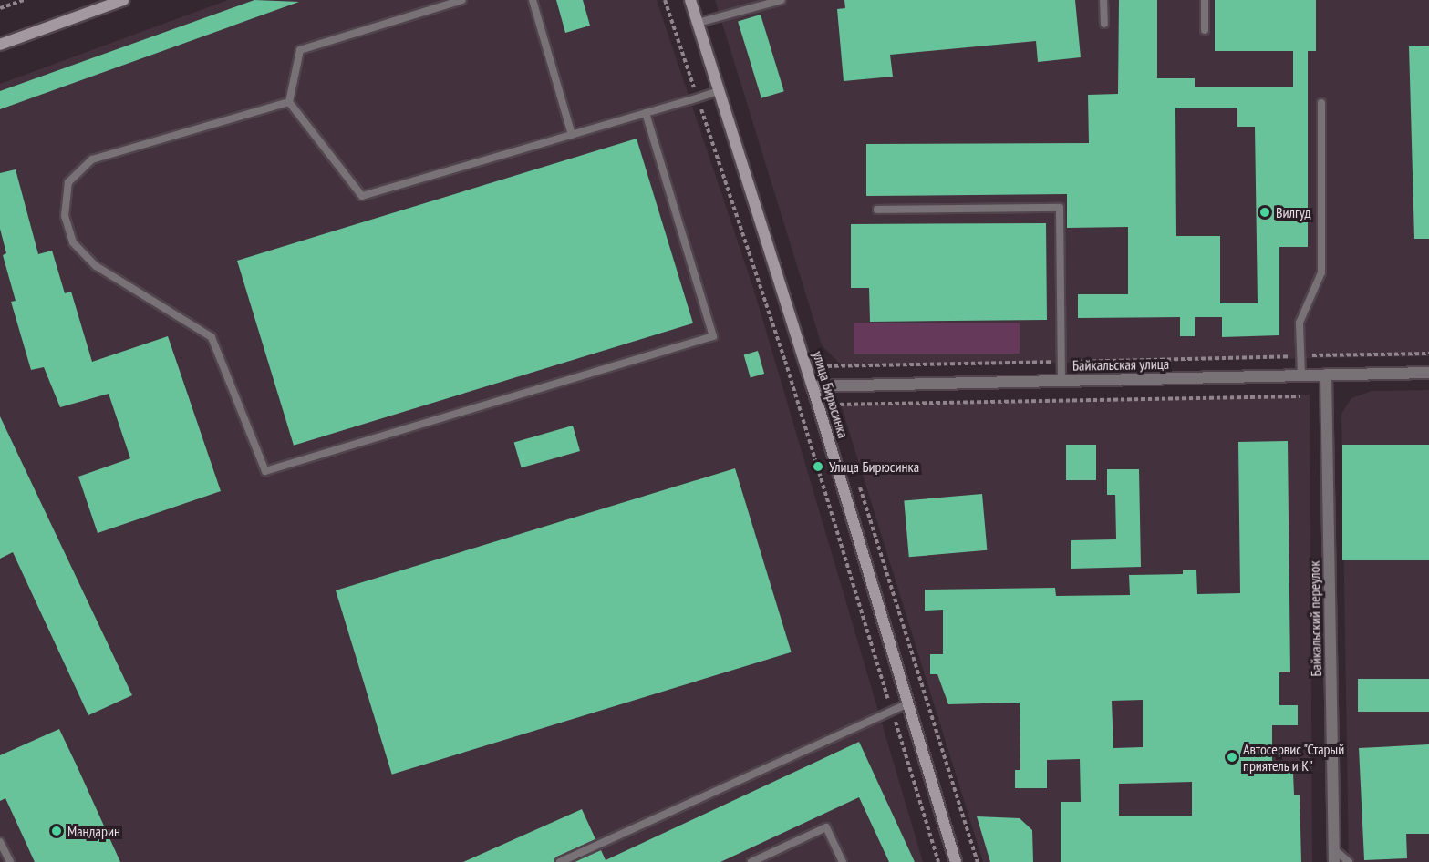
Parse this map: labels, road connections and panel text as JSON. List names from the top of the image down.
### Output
{
  "streets": {
    "main road": ["улица Бирюсинка"],
    "street": ["Байкальская улица", "Байкальский переулок"]
  },
  "crossings": [
    ["Байкальская улица", "улица Бирюсинка"],
    ["Байкальская улица", "Байкальский переулок"]
  ],
  "places": [
    "Вилгуд",
    "Улица Бирюсинка",
    "Автосервис \"Старый приятель и К\"",
    "Мандарин"
  ]
}
